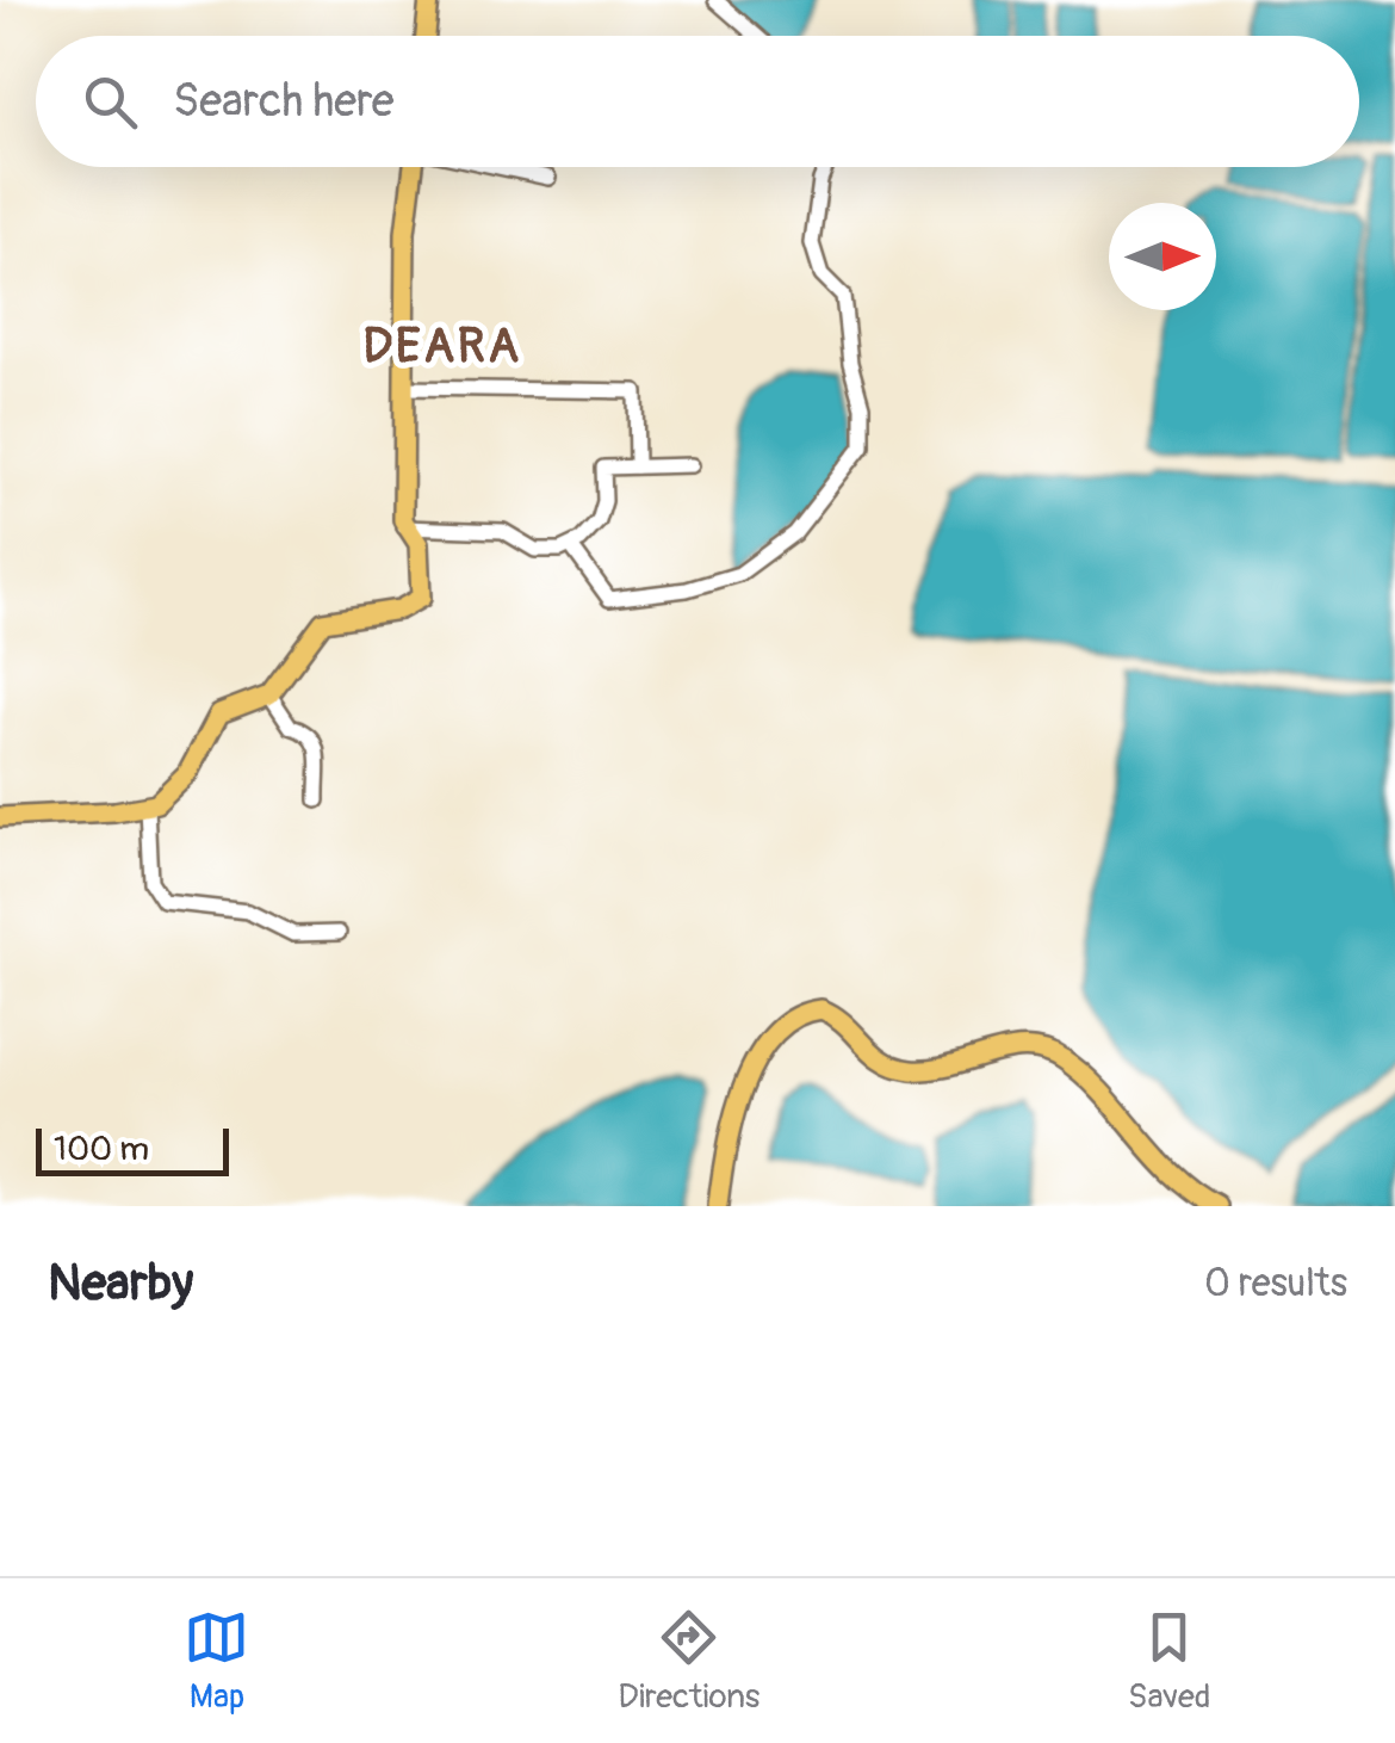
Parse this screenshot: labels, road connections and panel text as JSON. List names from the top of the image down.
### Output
{
  "districts": ["DEARA"],
  "scale_bar": "100 m",
  "north": "right",
  "page": {
    "search": "Search here",
    "scale": "100 m",
    "heading": ["Nearby", "0 results"],
    "nav": ["Map", "Directions", "Saved"]
  }
}
